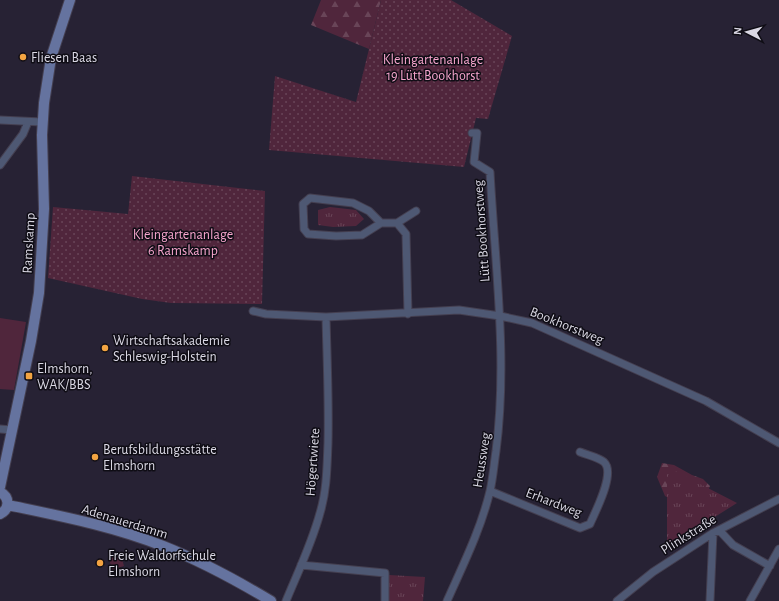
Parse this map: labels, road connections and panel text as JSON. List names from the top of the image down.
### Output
{
  "streets": {
    "street": [
      "Lütt Bookhorstweg",
      "Ramskamp",
      "Bookhorstweg",
      "Heussweg",
      "Högertwiete",
      "Erhardweg",
      "Adenauerdamm",
      "Plinkstraße"
    ]
  },
  "crossings": [
    ["Lütt Bookhorstweg", "Bookhorstweg"],
    ["Lütt Bookhorstweg", "Heussweg"],
    ["Bookhorstweg", "Heussweg"],
    ["Bookhorstweg", "Högertwiete"],
    ["Heussweg", "Erhardweg"]
  ],
  "parks": ["Kleingartenanlage 19 Lütt Bookhorst", "Kleingartenanlage 6 Ramskamp"],
  "places": {
    "other": [
      "Fliesen Baas",
      "Wirtschaftsakademie Schleswig-Holstein",
      "Berufsbildungsstätte Elmshorn",
      "Freie Waldorfschule Elmshorn"
    ],
    "transit": ["Elmshorn, WAK/BBS"]
  },
  "north": "left"
}
